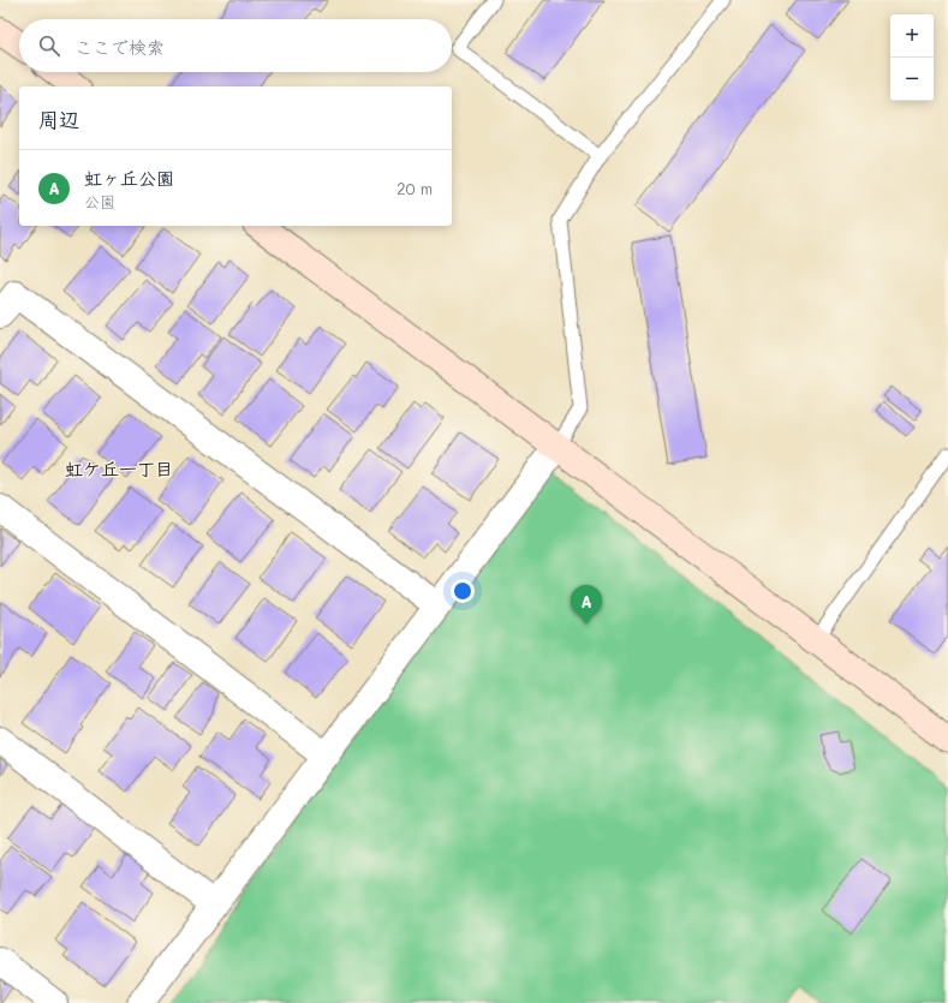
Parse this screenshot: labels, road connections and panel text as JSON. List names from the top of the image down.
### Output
{
  "districts": ["虹ケ丘一丁目"],
  "page": {
    "map_buttons": ["+", "−"],
    "search": "ここで検索",
    "heading": "周辺",
    "list": [
      {
        "mark": "A",
        "name": "虹ヶ丘公園",
        "note": "公園",
        "value": "20 m"
      }
    ],
    "pins": "A"
  }
}
